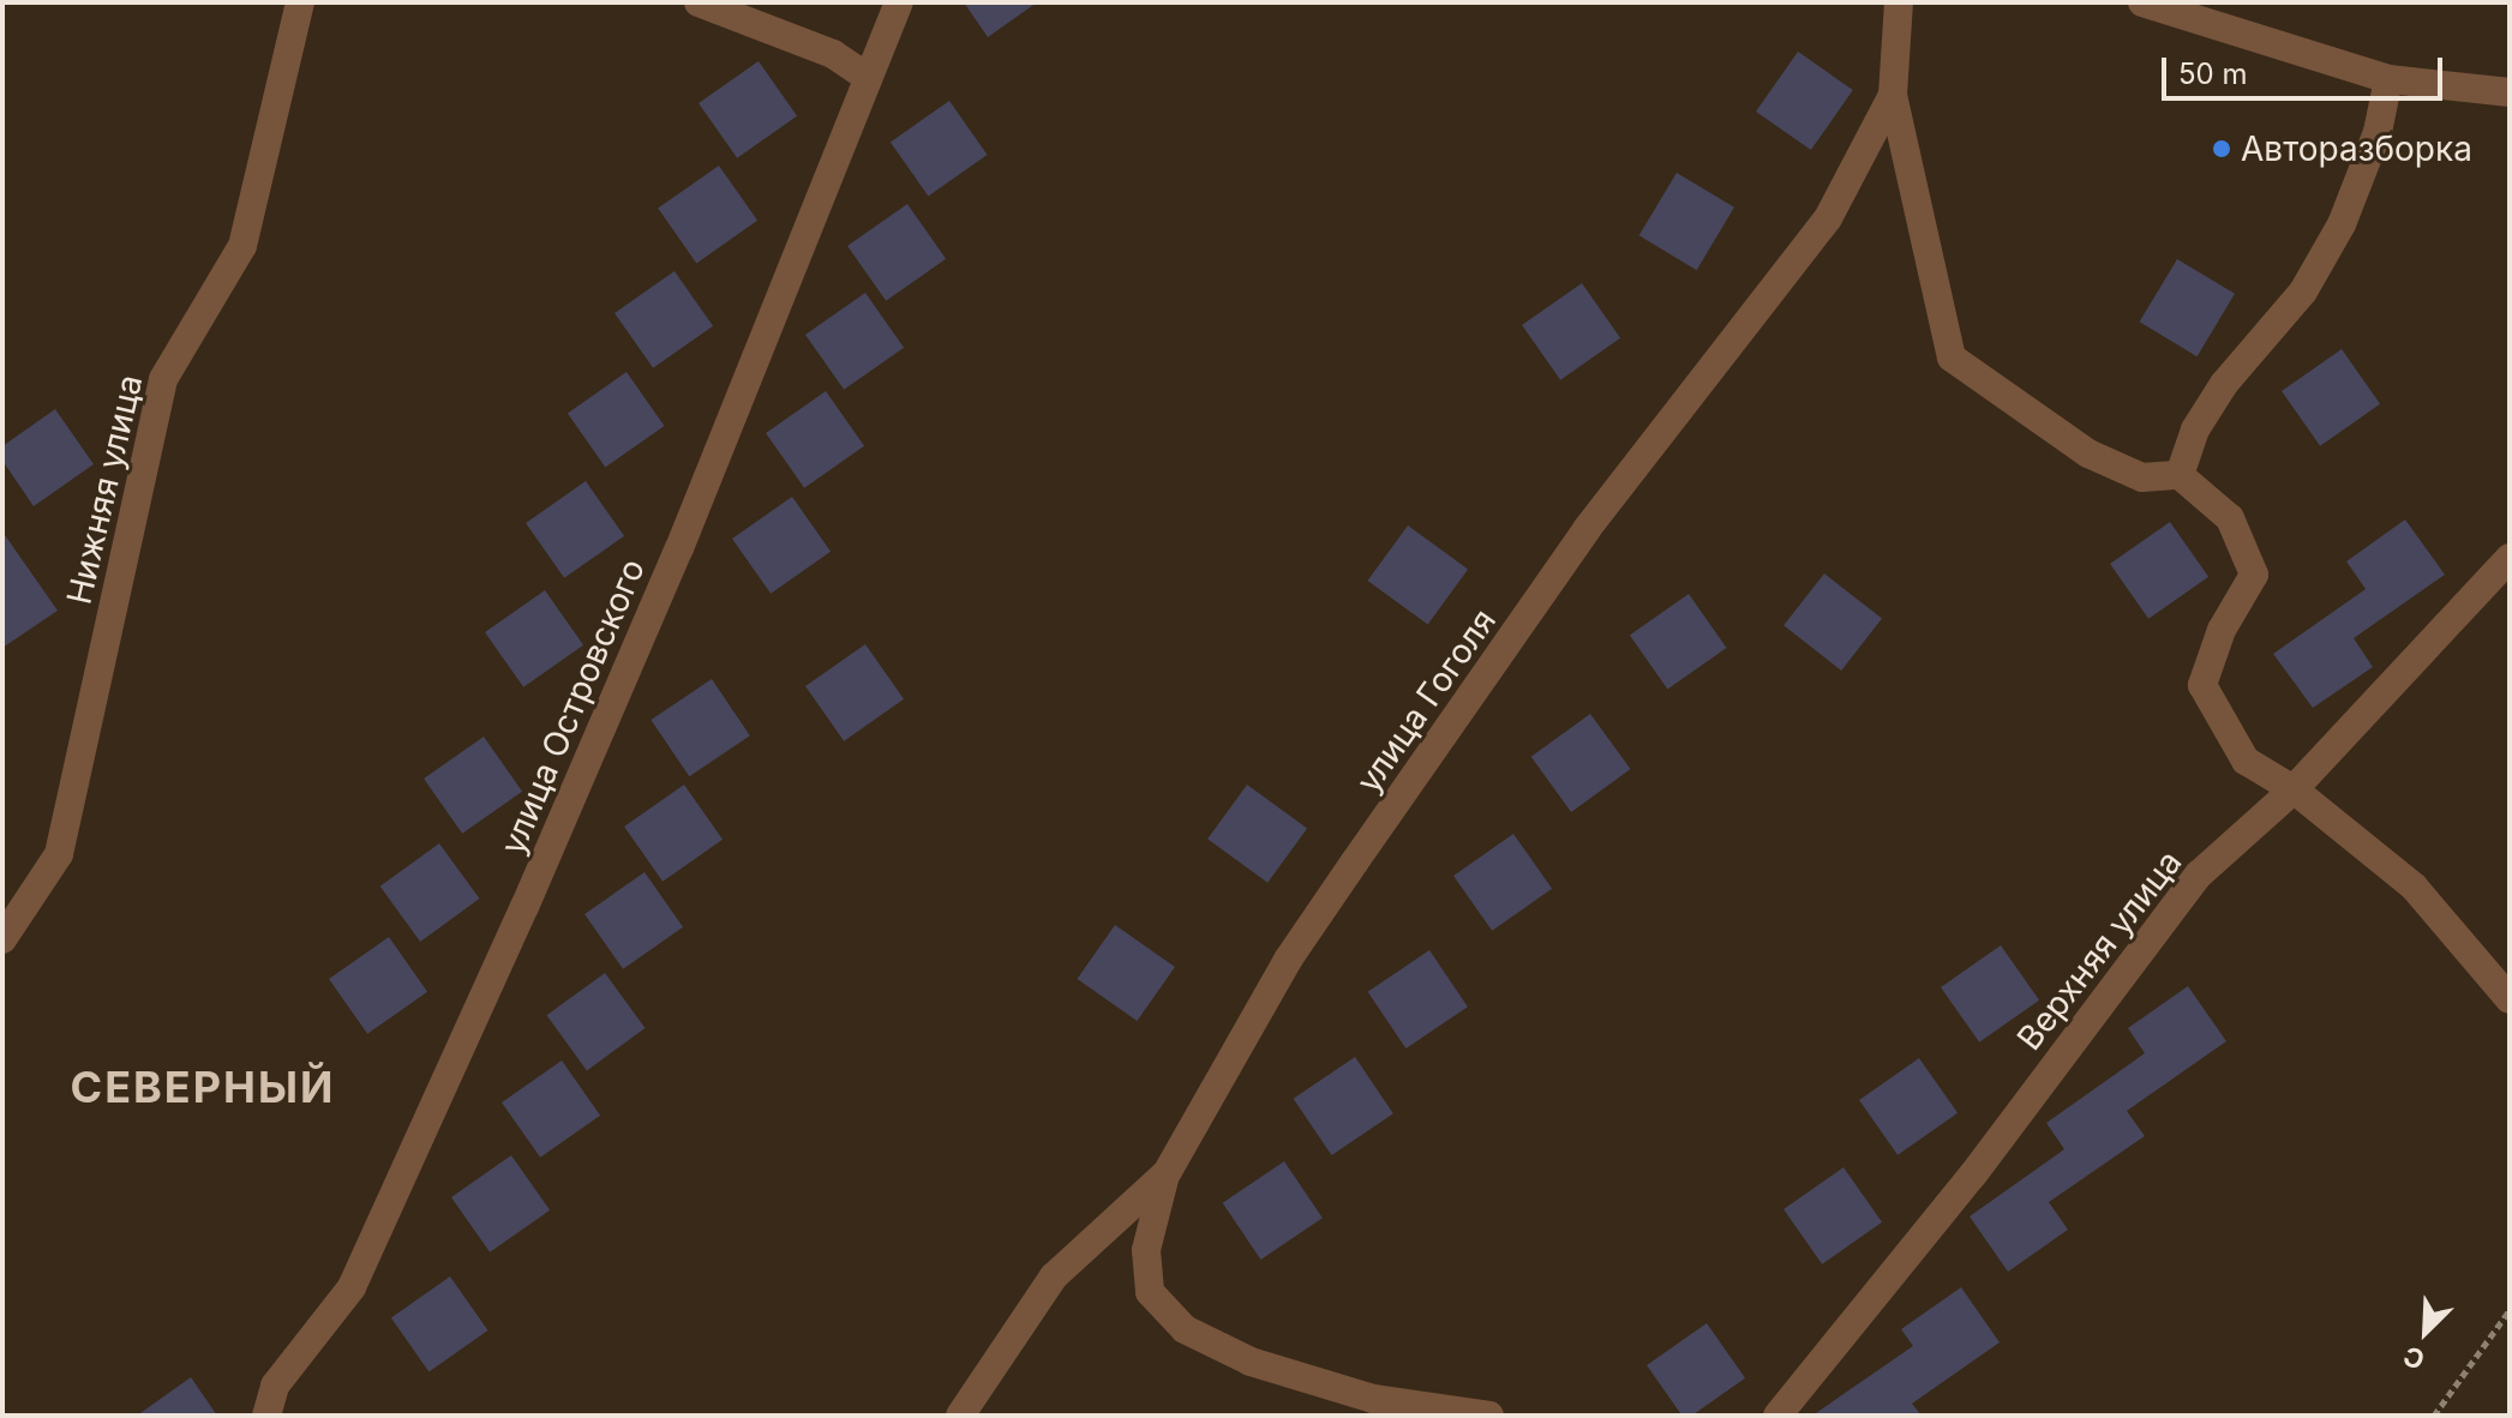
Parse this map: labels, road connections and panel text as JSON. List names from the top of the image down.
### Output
{
  "streets": {
    "street": [
      "Нижняя улица",
      "улица Гоголя",
      "улица Островского",
      "Верхняя улица"
    ]
  },
  "districts": ["СЕВЕРНЫЙ"],
  "places": ["Авторазборка"],
  "scale_bar": "50 m",
  "north": "bottom left"
}
